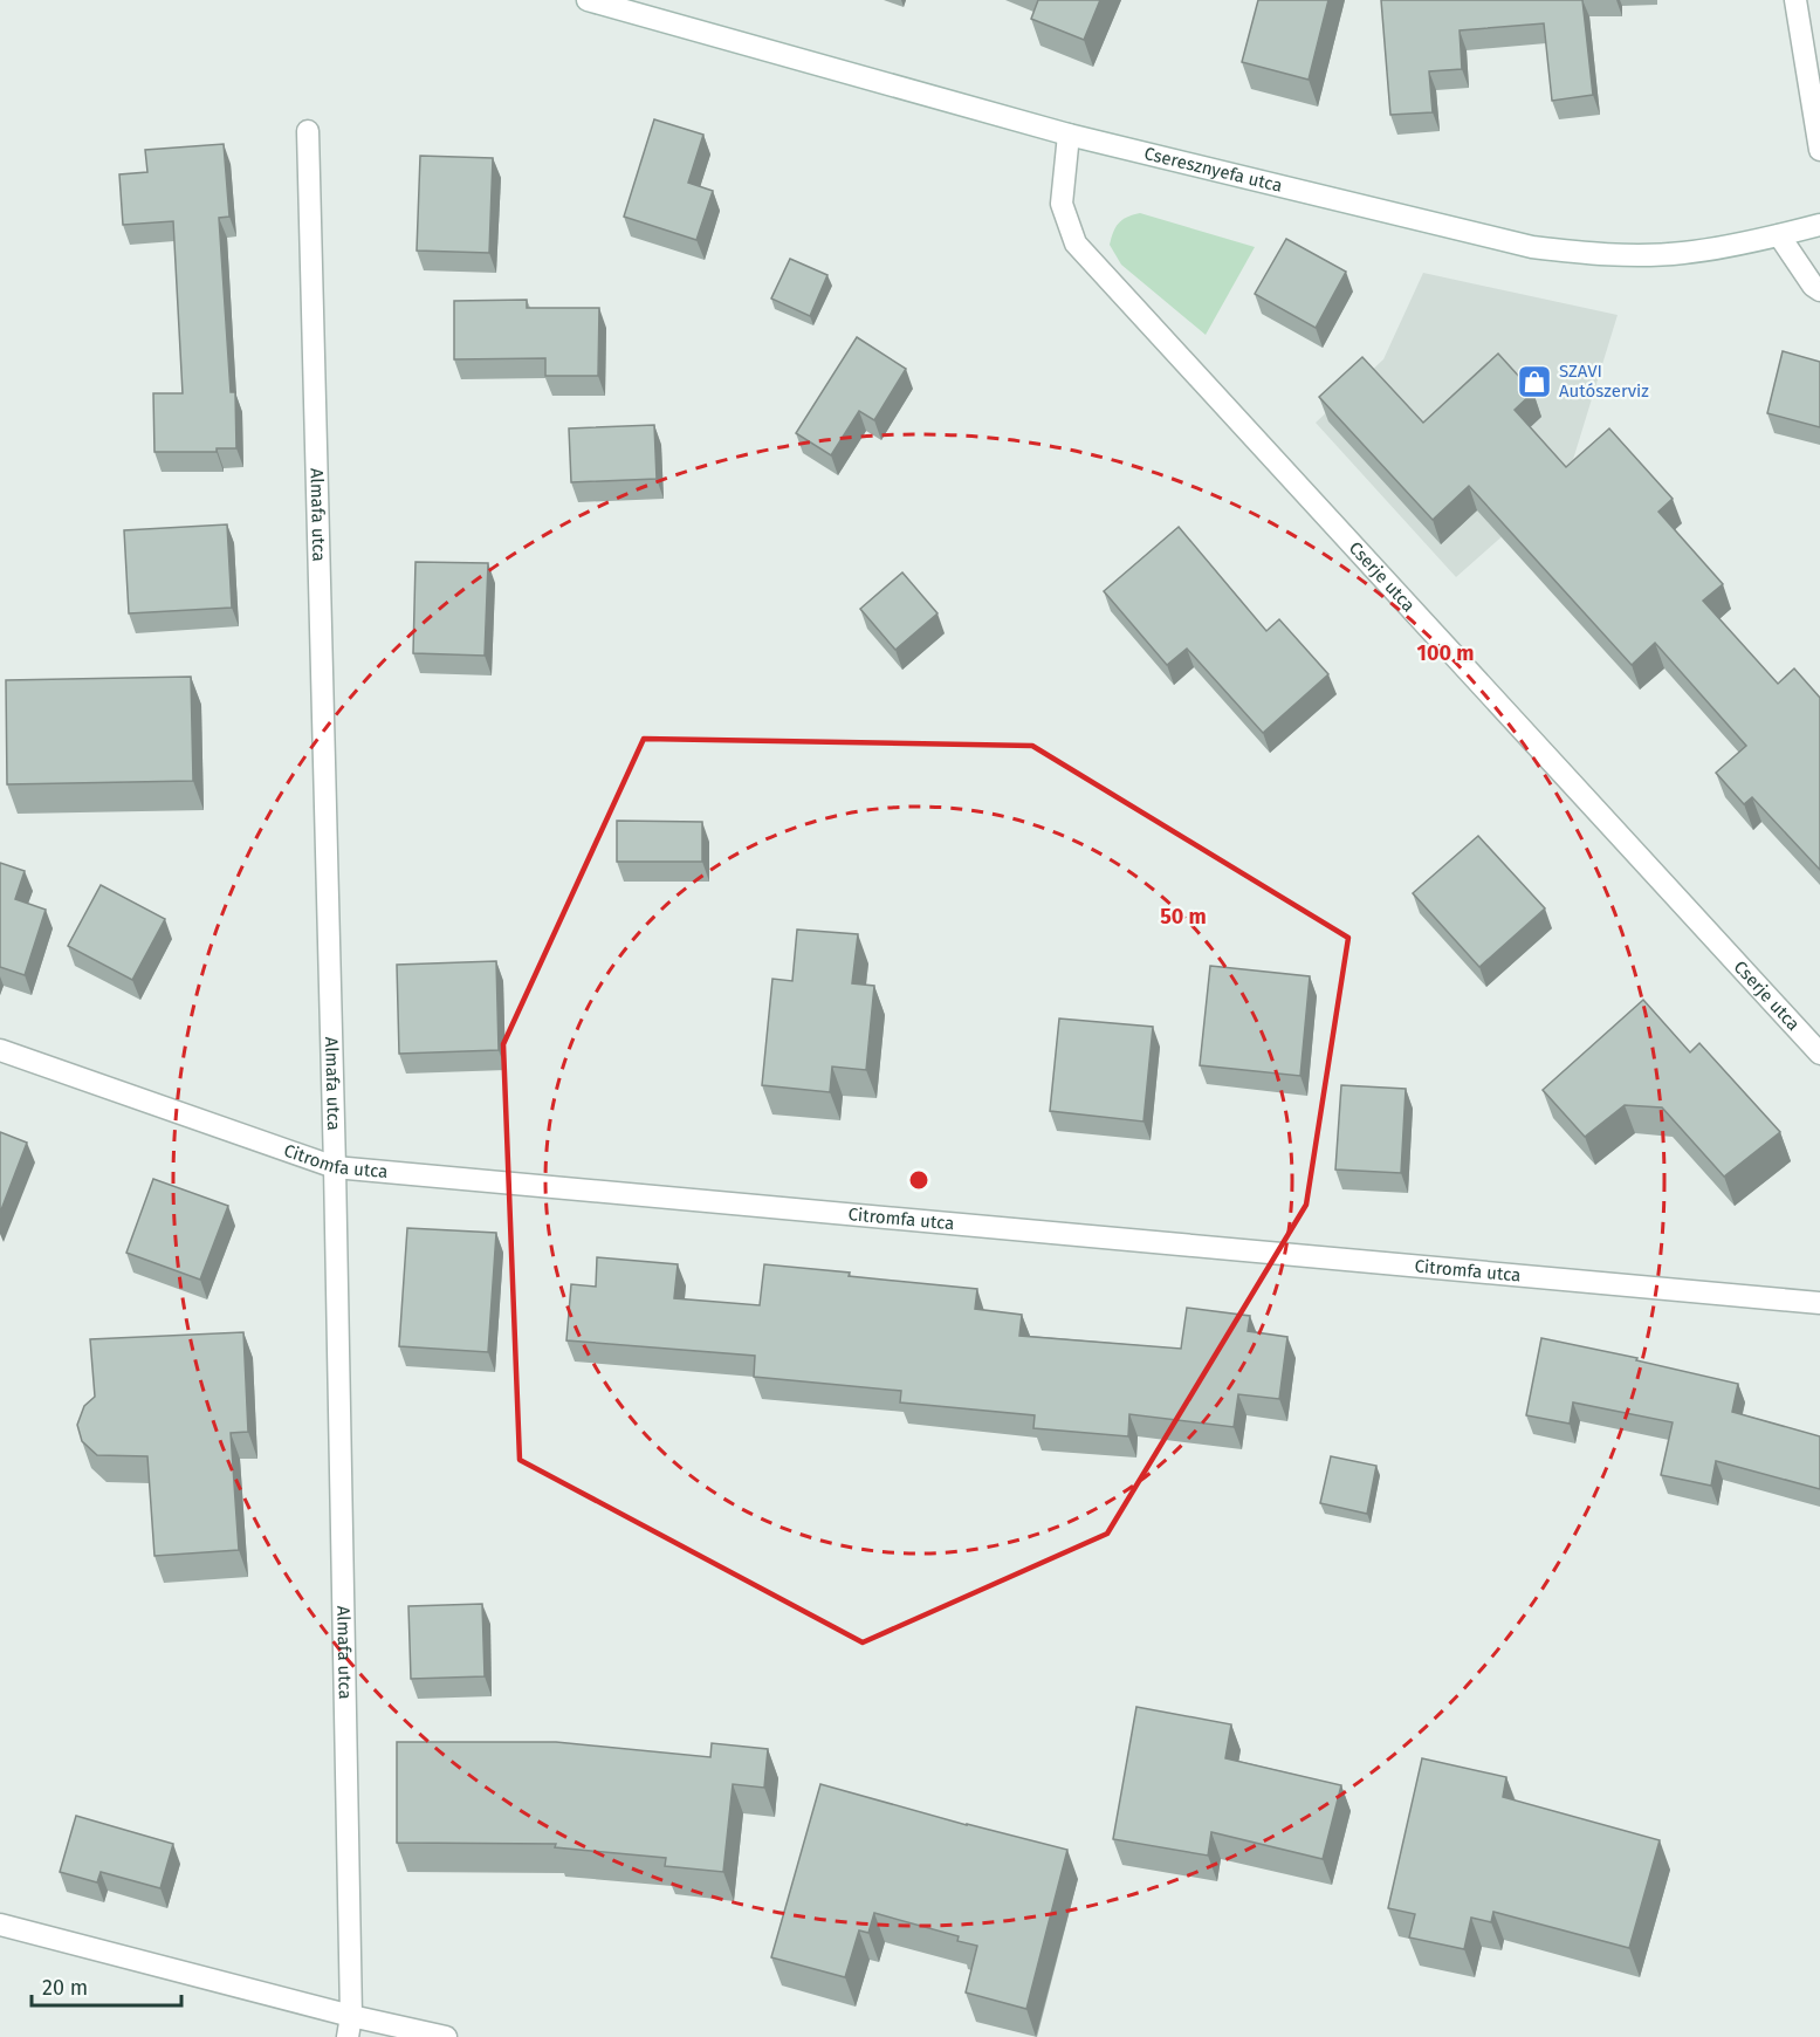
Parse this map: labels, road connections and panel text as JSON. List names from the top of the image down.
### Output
{
  "streets": {
    "street": [
      "Cseresznyefa utca",
      "Almafa utca",
      "Cserje utca",
      "Citromfa utca"
    ]
  },
  "crossings": [
    ["Cseresznyefa utca", "Cserje utca"],
    ["Almafa utca", "Citromfa utca"]
  ],
  "places": {
    "shop": ["SZAVI Autószerviz"]
  },
  "scale_bar": "20 m",
  "rings": ["100 m", "50 m"]
}
